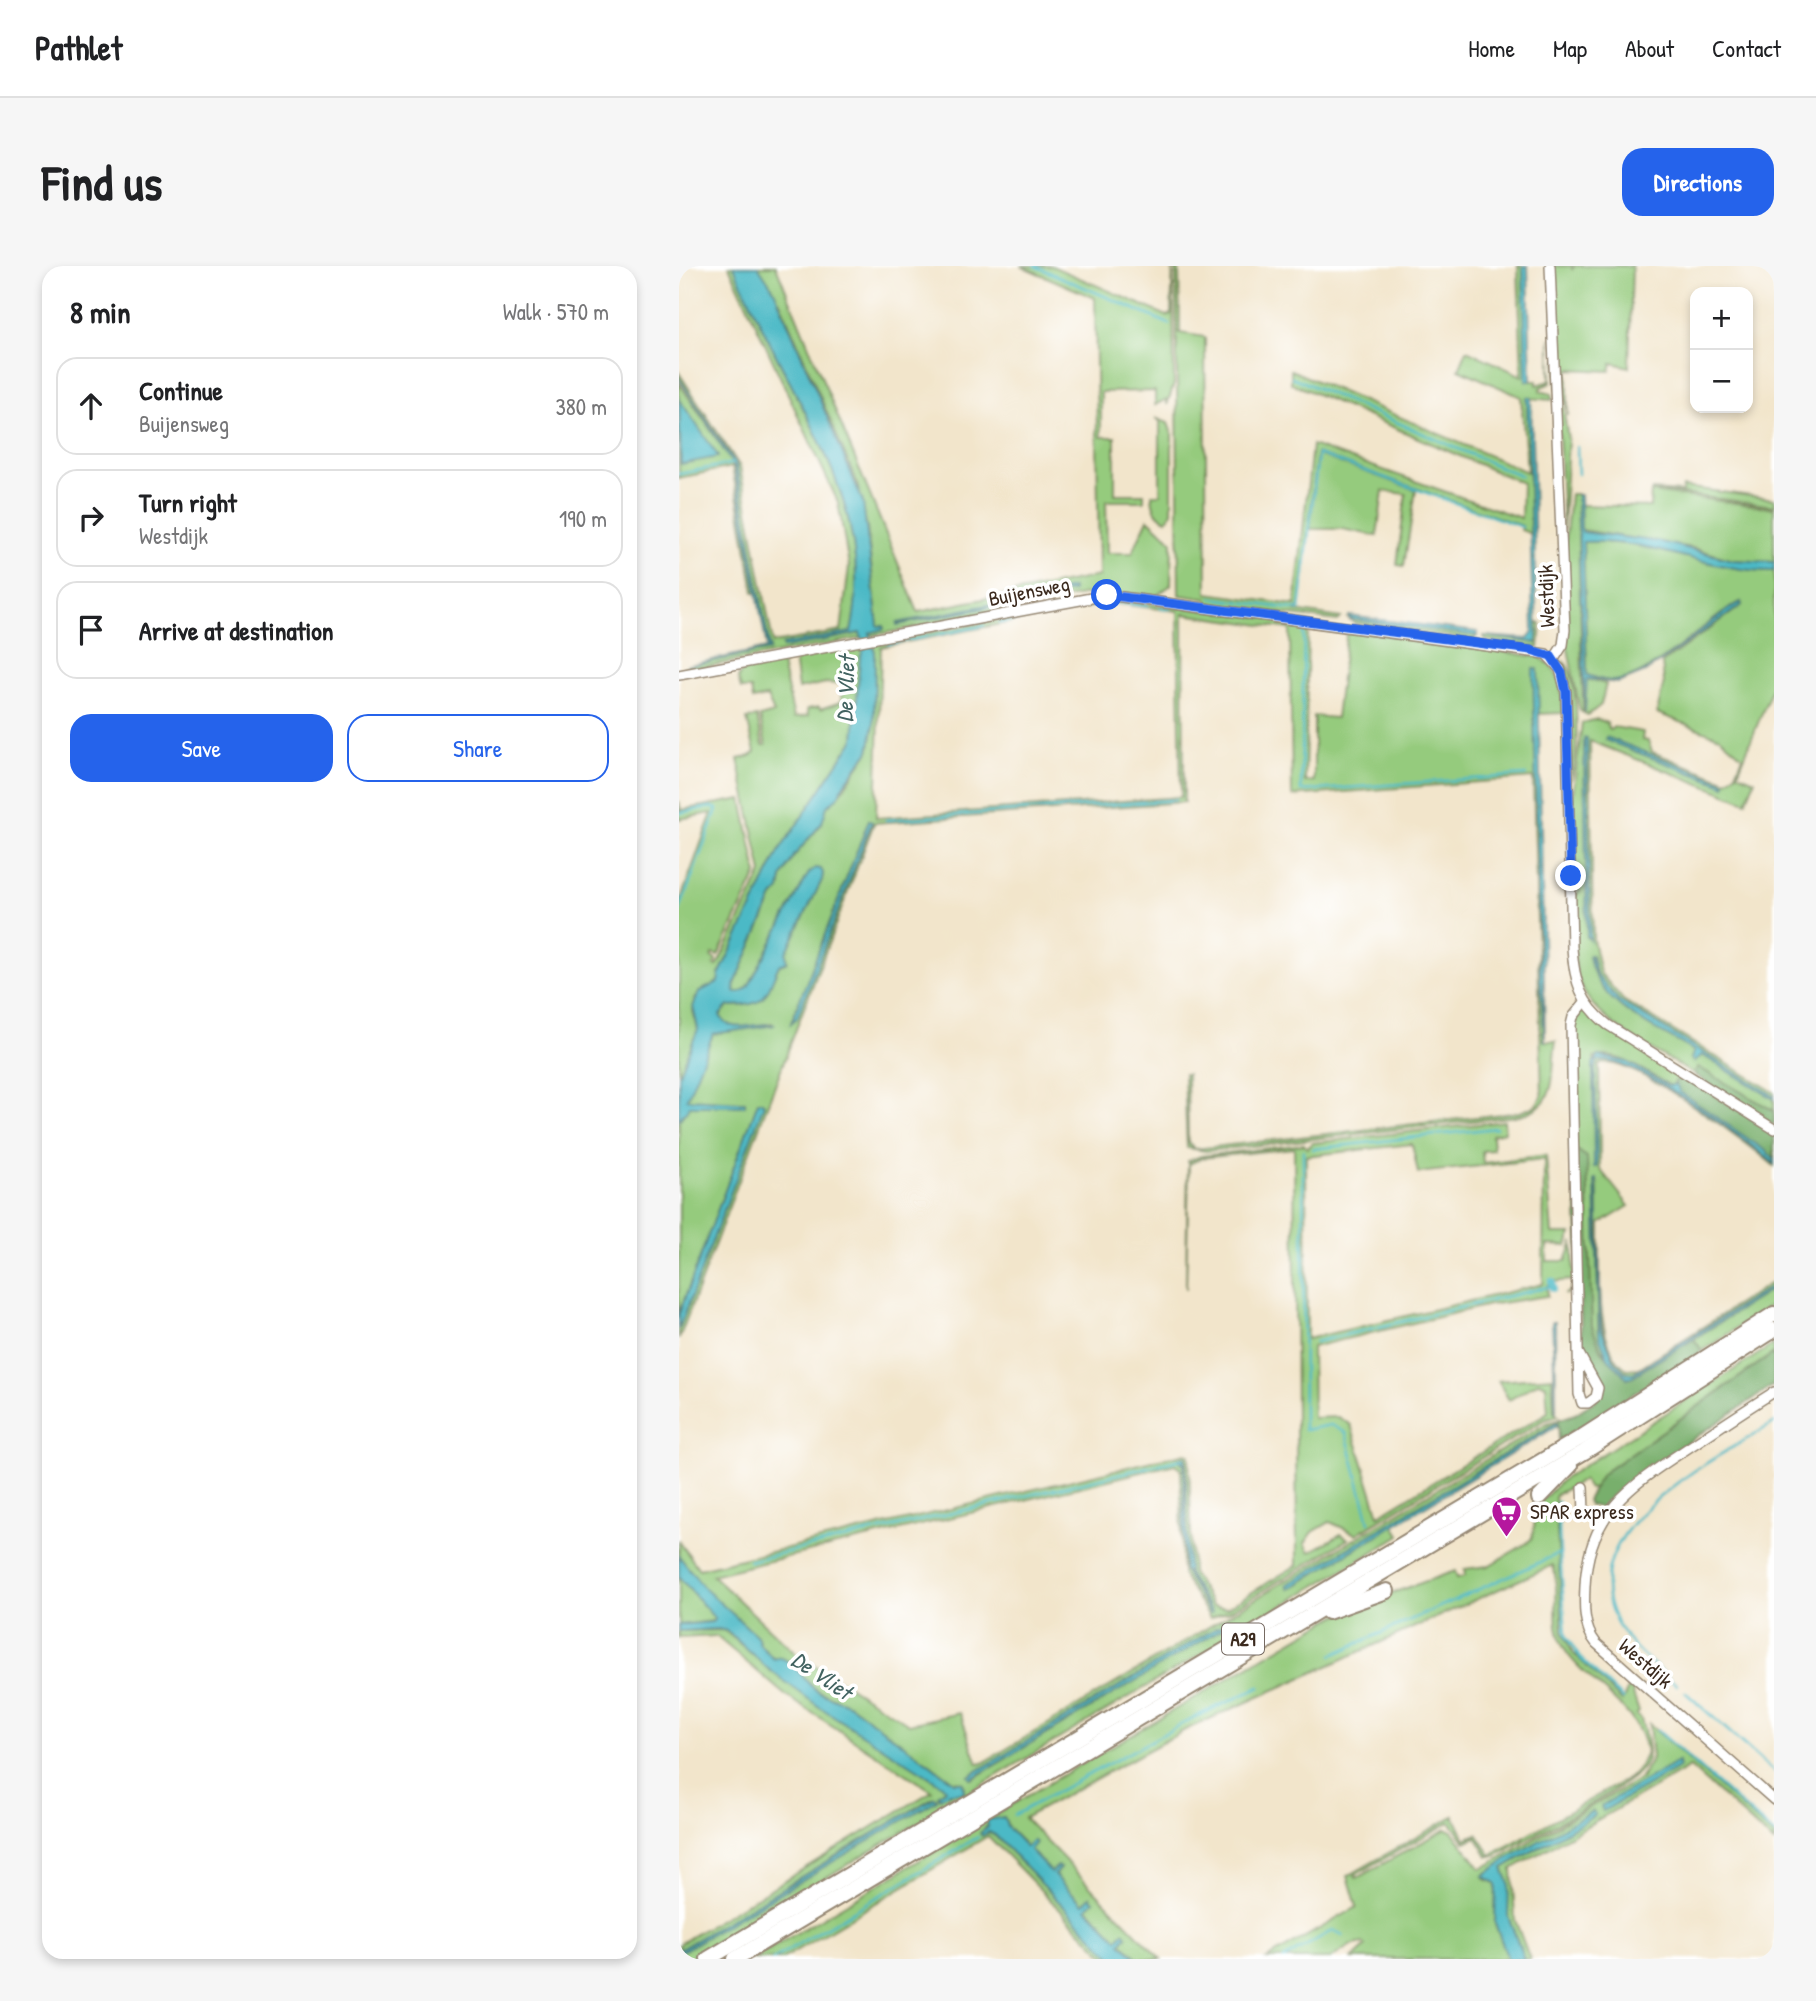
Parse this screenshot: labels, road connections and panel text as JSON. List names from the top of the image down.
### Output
{
  "streets": {
    "highway": ["A29"],
    "street": ["Buijensweg", "Westdijk"]
  },
  "crossings": [
    ["Buijensweg", "Westdijk"]
  ],
  "water": ["De Vliet"],
  "places": {
    "supermarket": ["SPAR express"]
  },
  "page": {
    "header": "Pathlet",
    "nav": [
      "Home",
      "Map",
      "About",
      "Contact"
    ],
    "buttons": [
      "Directions",
      ["Save", "Share"]
    ],
    "title": "Find us",
    "heading": ["8 min", "Walk · 570 m"],
    "map_buttons": ["+", "−"],
    "list": [
      ["Continue", "Buijensweg", "380 m"],
      ["Turn right", "Westdijk", "190 m"],
      "Arrive at destination"
    ]
  }
}
